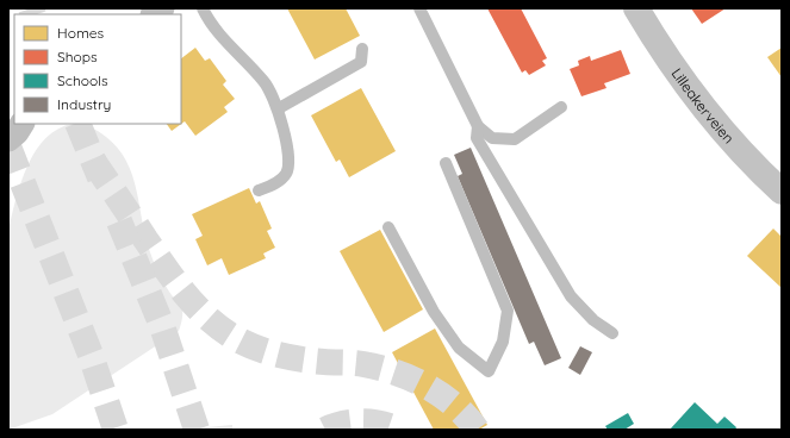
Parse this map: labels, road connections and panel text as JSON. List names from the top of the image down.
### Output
{
  "streets": {
    "main road": ["Lilleakerveien"]
  },
  "legend": [
    "Homes",
    "Shops",
    "Schools",
    "Industry"
  ]
}
